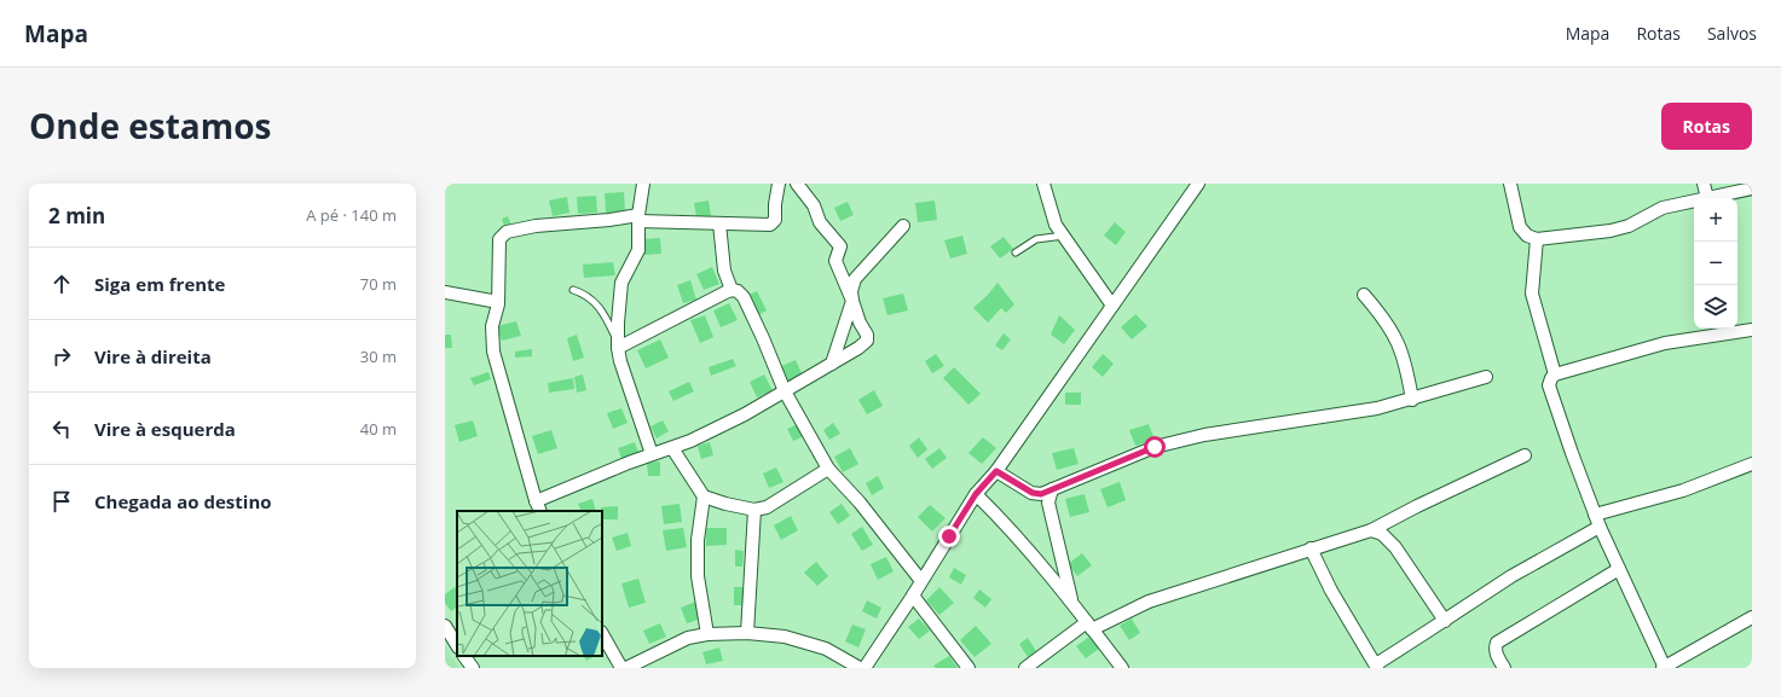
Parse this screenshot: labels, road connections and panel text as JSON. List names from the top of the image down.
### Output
{
  "page": {
    "header": "Mapa",
    "nav": ["Mapa", "Rotas", "Salvos"],
    "title": "Onde estamos",
    "buttons": "Rotas",
    "heading": ["2 min", "A pé · 140 m"],
    "map_buttons": ["+", "−"],
    "list": [
      ["Siga em frente", "70 m"],
      ["Vire à direita", "30 m"],
      ["Vire à esquerda", "40 m"],
      "Chegada ao destino"
    ]
  }
}
